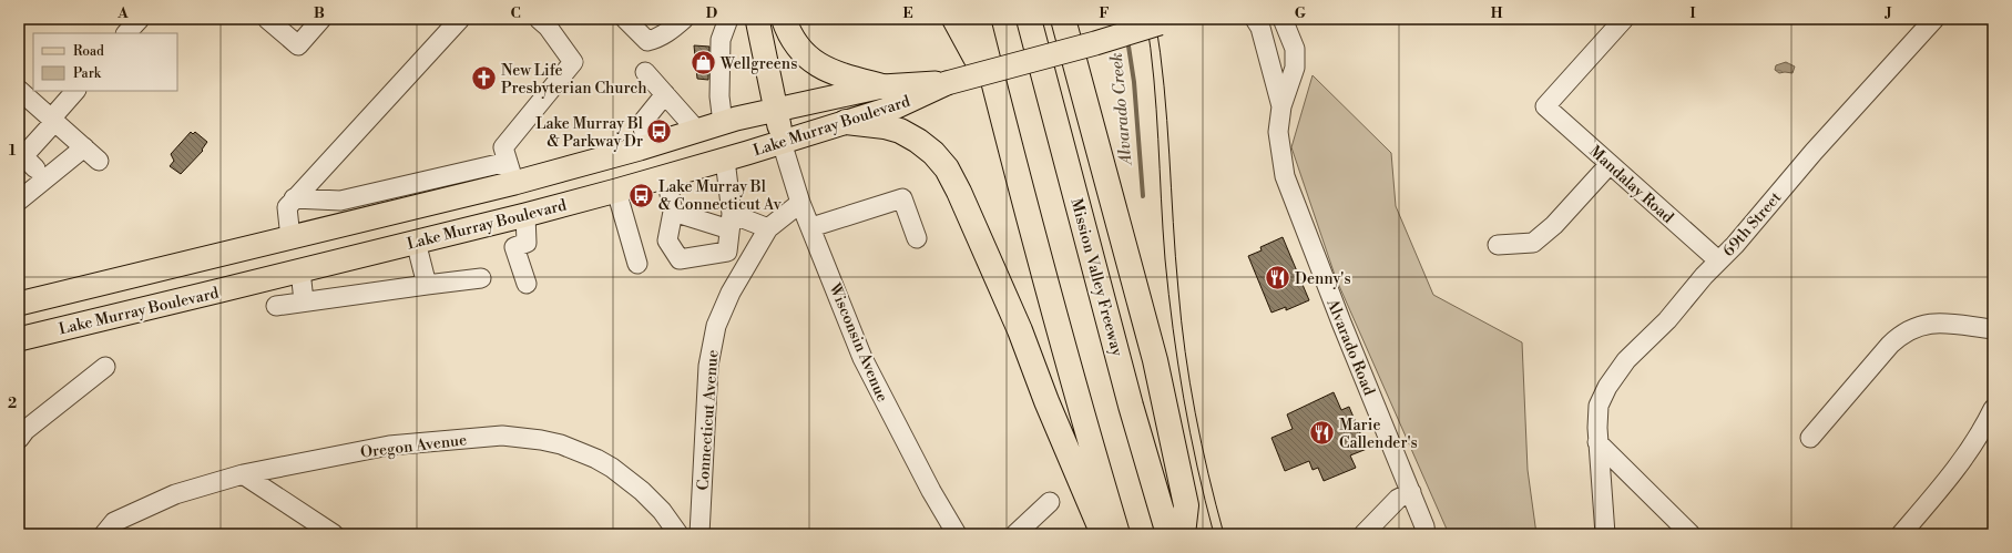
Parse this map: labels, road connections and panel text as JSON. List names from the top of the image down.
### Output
{
  "streets": {
    "highway": ["Mission Valley Freeway"],
    "main road": ["Lake Murray Boulevard"],
    "street": [
      "Mandalay Road",
      "69th Street",
      "Wisconsin Avenue",
      "Alvarado Road",
      "Connecticut Avenue",
      "Oregon Avenue"
    ]
  },
  "crossings": [
    ["Lake Murray Boulevard", "Wisconsin Avenue"],
    ["Mandalay Road", "69th Street"],
    ["Wisconsin Avenue", "Connecticut Avenue"]
  ],
  "water": ["Alvarado Creek"],
  "places": {
    "shop": ["Wellgreens"],
    "church": ["New Life Presbyterian Church"],
    "bus stop": ["Lake Murray Bl & Parkway Dr", "Lake Murray Bl & Connecticut Av"],
    "restaurant": ["Denny's", "Marie Callender's"]
  },
  "legend": ["Road", "Park"],
  "grid": {
    "columns": [
      "A",
      "B",
      "C",
      "D",
      "E",
      "F",
      "G",
      "H",
      "I",
      "J"
    ],
    "rows": ["1", "2"]
  }
}
